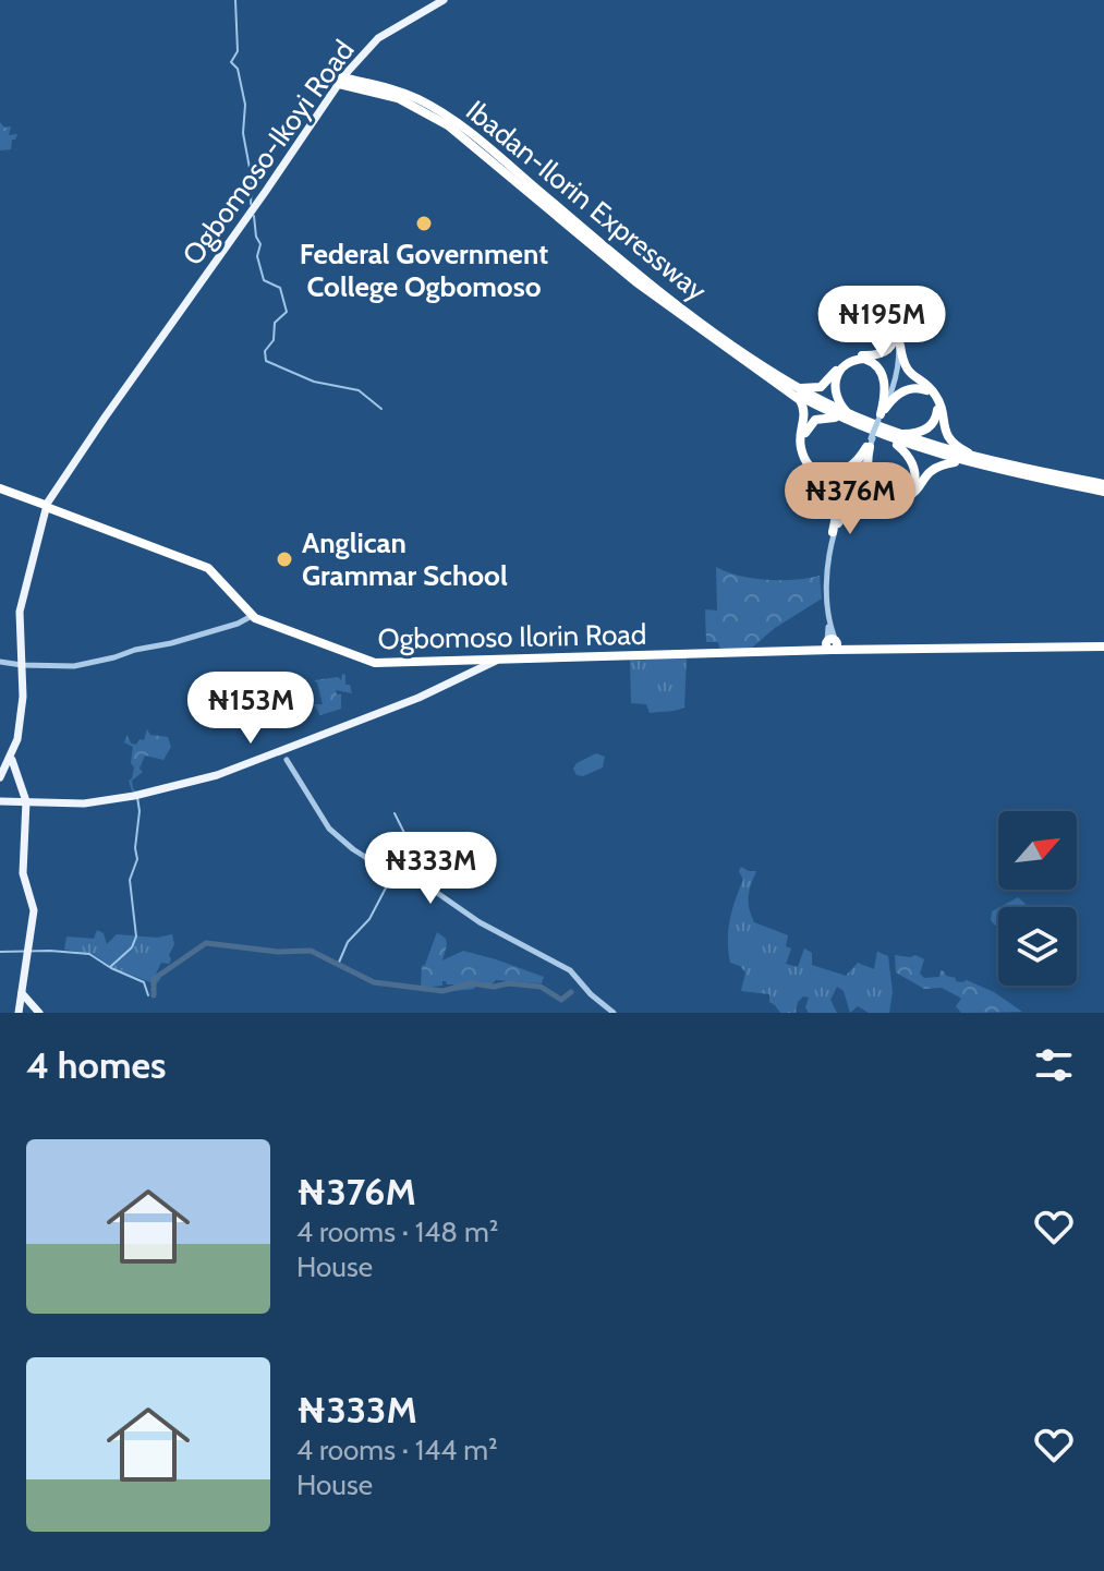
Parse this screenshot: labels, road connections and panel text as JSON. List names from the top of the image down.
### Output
{
  "streets": {
    "highway": ["Ibadan-Ilorin Expressway", "Ogbomoso Ilorin Road"],
    "main road": ["Ogbomoso-Ikoyi Road"]
  },
  "crossings": [
    ["Ogbomoso-Ikoyi Road", "Ibadan-Ilorin Expressway"],
    ["Ogbomoso-Ikoyi Road", "Ogbomoso Ilorin Road"]
  ],
  "places": ["Federal Government College Ogbomoso", "Anglican Grammar School"],
  "north": "top right",
  "page": {
    "price": [
      "₦195M",
      "₦376M",
      "₦153M",
      "₦333M"
    ],
    "heading": "4 homes",
    "list": [
      {
        "name": "₦376M",
        "note": "4 rooms · 148 m² · House"
      },
      {
        "name": "₦333M",
        "note": "4 rooms · 144 m² · House"
      }
    ]
  }
}
